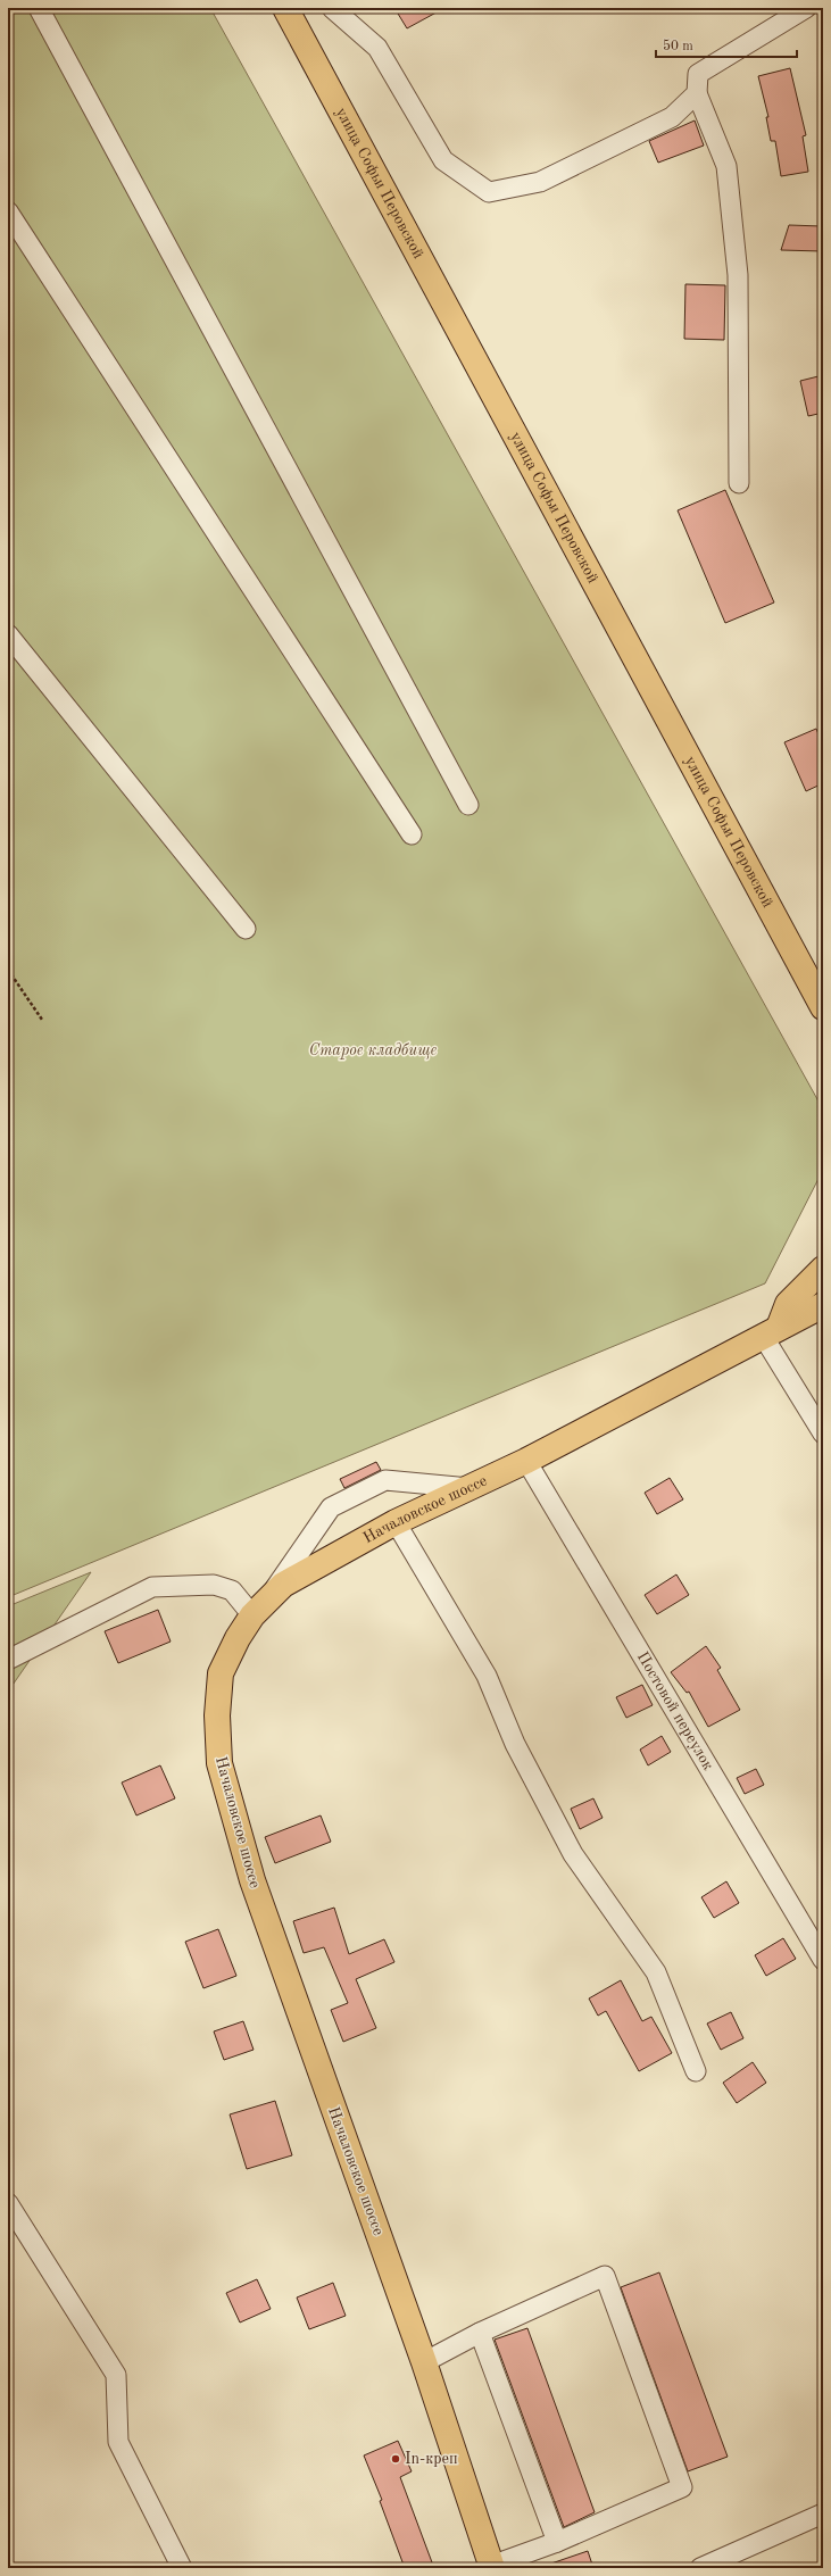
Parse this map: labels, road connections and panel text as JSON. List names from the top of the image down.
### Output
{
  "streets": {
    "main road": ["улица Софьи Перовской", "Началовское шоссе"],
    "street": ["Постовой переулок"]
  },
  "crossings": [
    ["Началовское шоссе", "Постовой переулок"]
  ],
  "parks": ["Старое кладбище"],
  "places": ["In-креп"],
  "scale_bar": "50 m"
}
